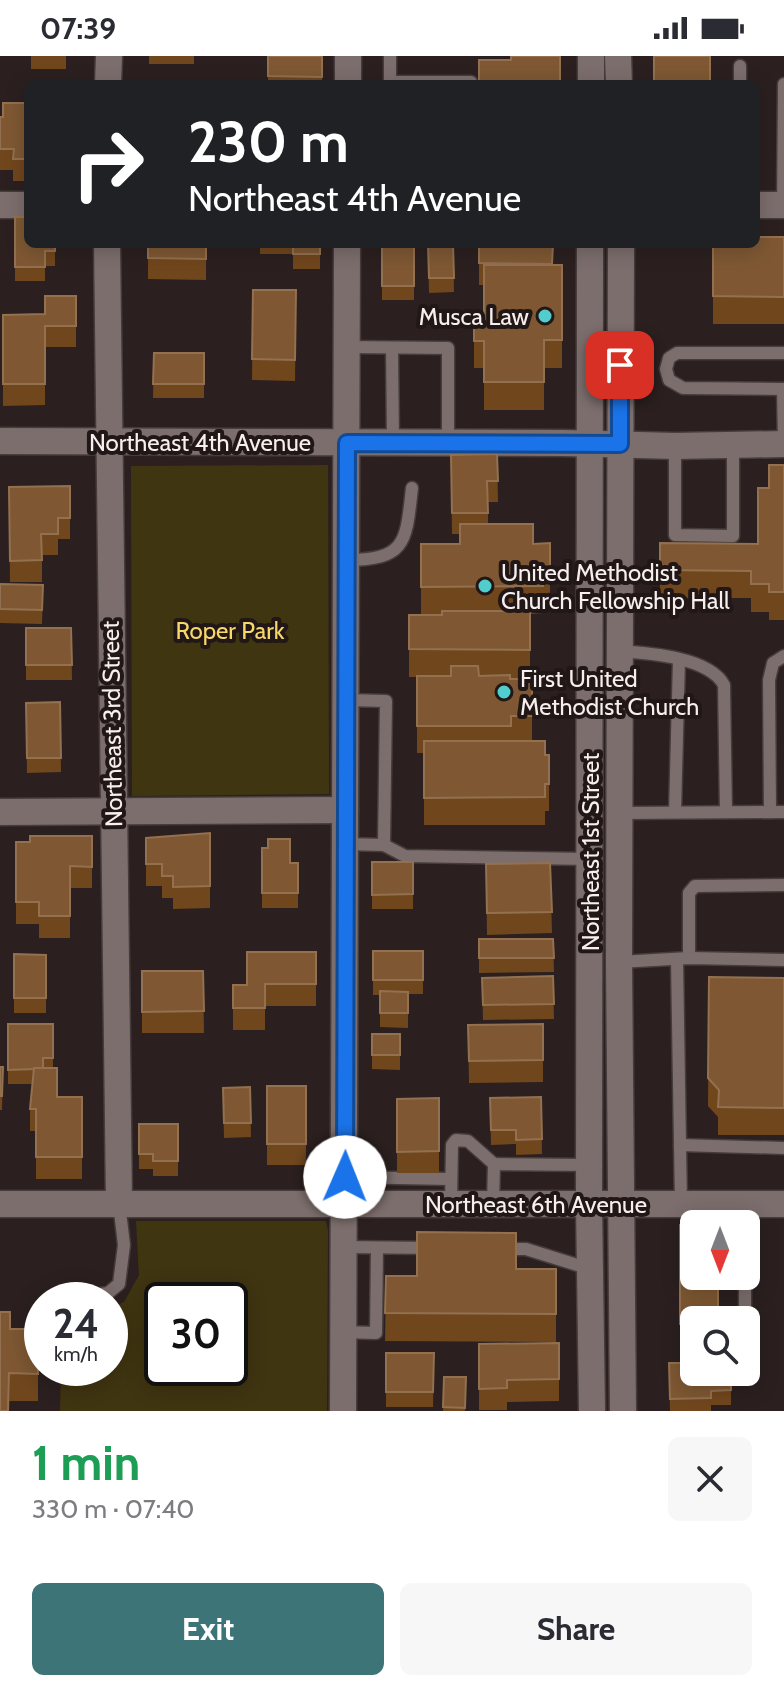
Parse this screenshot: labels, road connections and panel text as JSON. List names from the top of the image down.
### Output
{
  "streets": {
    "street": [
      "Northeast 4th Avenue",
      "Northeast 3rd Street",
      "Northeast 1st Street",
      "Northeast 6th Avenue"
    ]
  },
  "crossings": [
    ["Northeast 4th Avenue", "Northeast 3rd Street"],
    ["Northeast 4th Avenue", "Northeast 1st Street"],
    ["Northeast 3rd Street", "Northeast 6th Avenue"],
    ["Northeast 1st Street", "Northeast 6th Avenue"]
  ],
  "parks": ["Roper Park"],
  "places": ["Musca Law", "United Methodist Church Fellowship Hall", "First United Methodist Church"],
  "north": "bottom",
  "page": {
    "status": "07:39",
    "turn": ["230 m", "Northeast 4th Avenue"],
    "speed": "24 km/h",
    "limit": "30",
    "heading": ["1 min", "330 m · 07:40"],
    "buttons": ["Exit", "Share"]
  }
}
